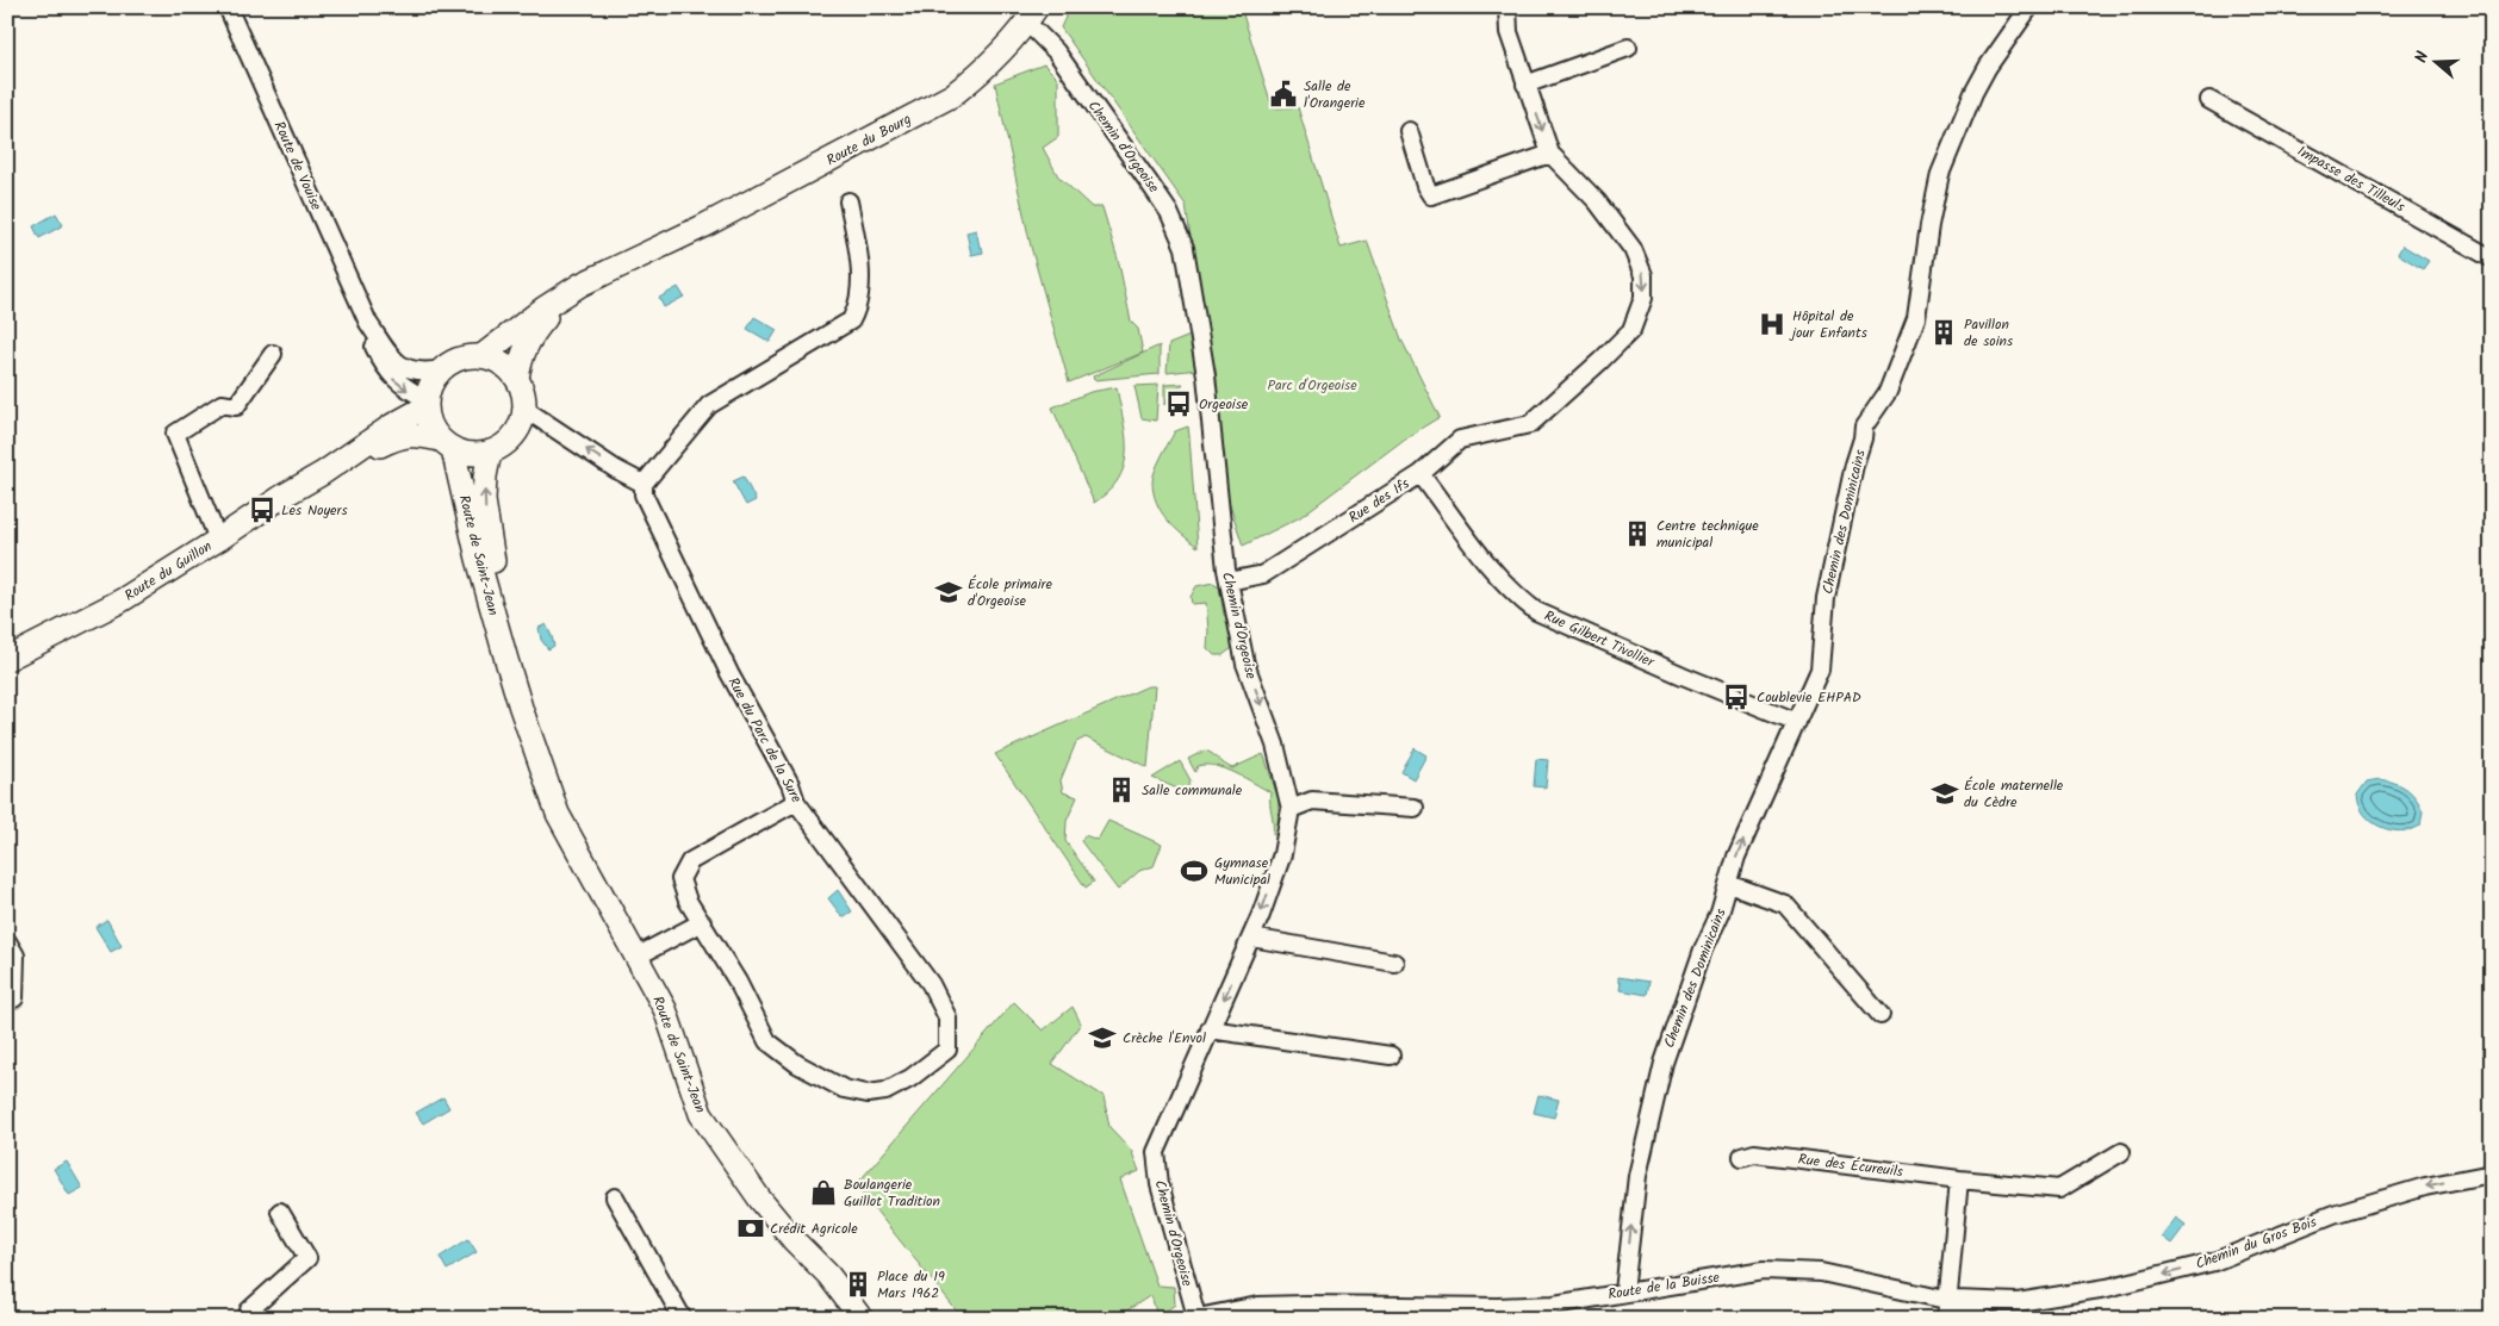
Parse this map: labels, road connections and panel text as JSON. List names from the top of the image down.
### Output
{
  "streets": {
    "main road": ["Route du Bourg", "Route de Saint-Jean", "Route du Guillon"],
    "street": [
      "Chemin d'Orgeoise",
      "Route de Vouise",
      "Impasse des Tilleuls",
      "Rue des Ifs",
      "Chemin des Dominicains",
      "Rue Gilbert Tivollier",
      "Rue du Parc de la Sure",
      "Rue des Écureuils",
      "Chemin du Gros Bois",
      "Route de la Buisse"
    ]
  },
  "crossings": [
    ["Route du Bourg", "Chemin d'Orgeoise"],
    ["Route du Bourg", "Route de Vouise"],
    ["Route du Bourg", "Route de Saint-Jean"],
    ["Route du Bourg", "Route du Guillon"],
    ["Chemin d'Orgeoise", "Rue des Ifs"],
    ["Chemin d'Orgeoise", "Route de la Buisse"],
    ["Route de Vouise", "Route de Saint-Jean"],
    ["Route de Vouise", "Route du Guillon"],
    ["Rue des Ifs", "Rue Gilbert Tivollier"],
    ["Chemin des Dominicains", "Rue Gilbert Tivollier"],
    ["Chemin des Dominicains", "Route de la Buisse"],
    ["Route de Saint-Jean", "Route du Guillon"],
    ["Chemin du Gros Bois", "Route de la Buisse"]
  ],
  "one_way": ["Chemin des Dominicains", "Chemin du Gros Bois"],
  "parks": ["Parc d'Orgeoise"],
  "places": {
    "public building": ["Salle de l'Orangerie"],
    "hospital": ["Hôpital de jour Enfants"],
    "building": [
      "Pavillon de soins",
      "Centre technique municipal",
      "Salle communale",
      "Place du 19 Mars 1962"
    ],
    "bus stop": ["Orgeoise", "Les Noyers", "Coublevie EHPAD"],
    "school or university": ["École primaire d'Orgeoise", "École maternelle du Cèdre", "Crèche l'Envol"],
    "sports": ["Gymnase Municipal"],
    "shop": ["Boulangerie Guillot Tradition"],
    "bank": ["Crédit Agricole"]
  },
  "north": "left"
}
